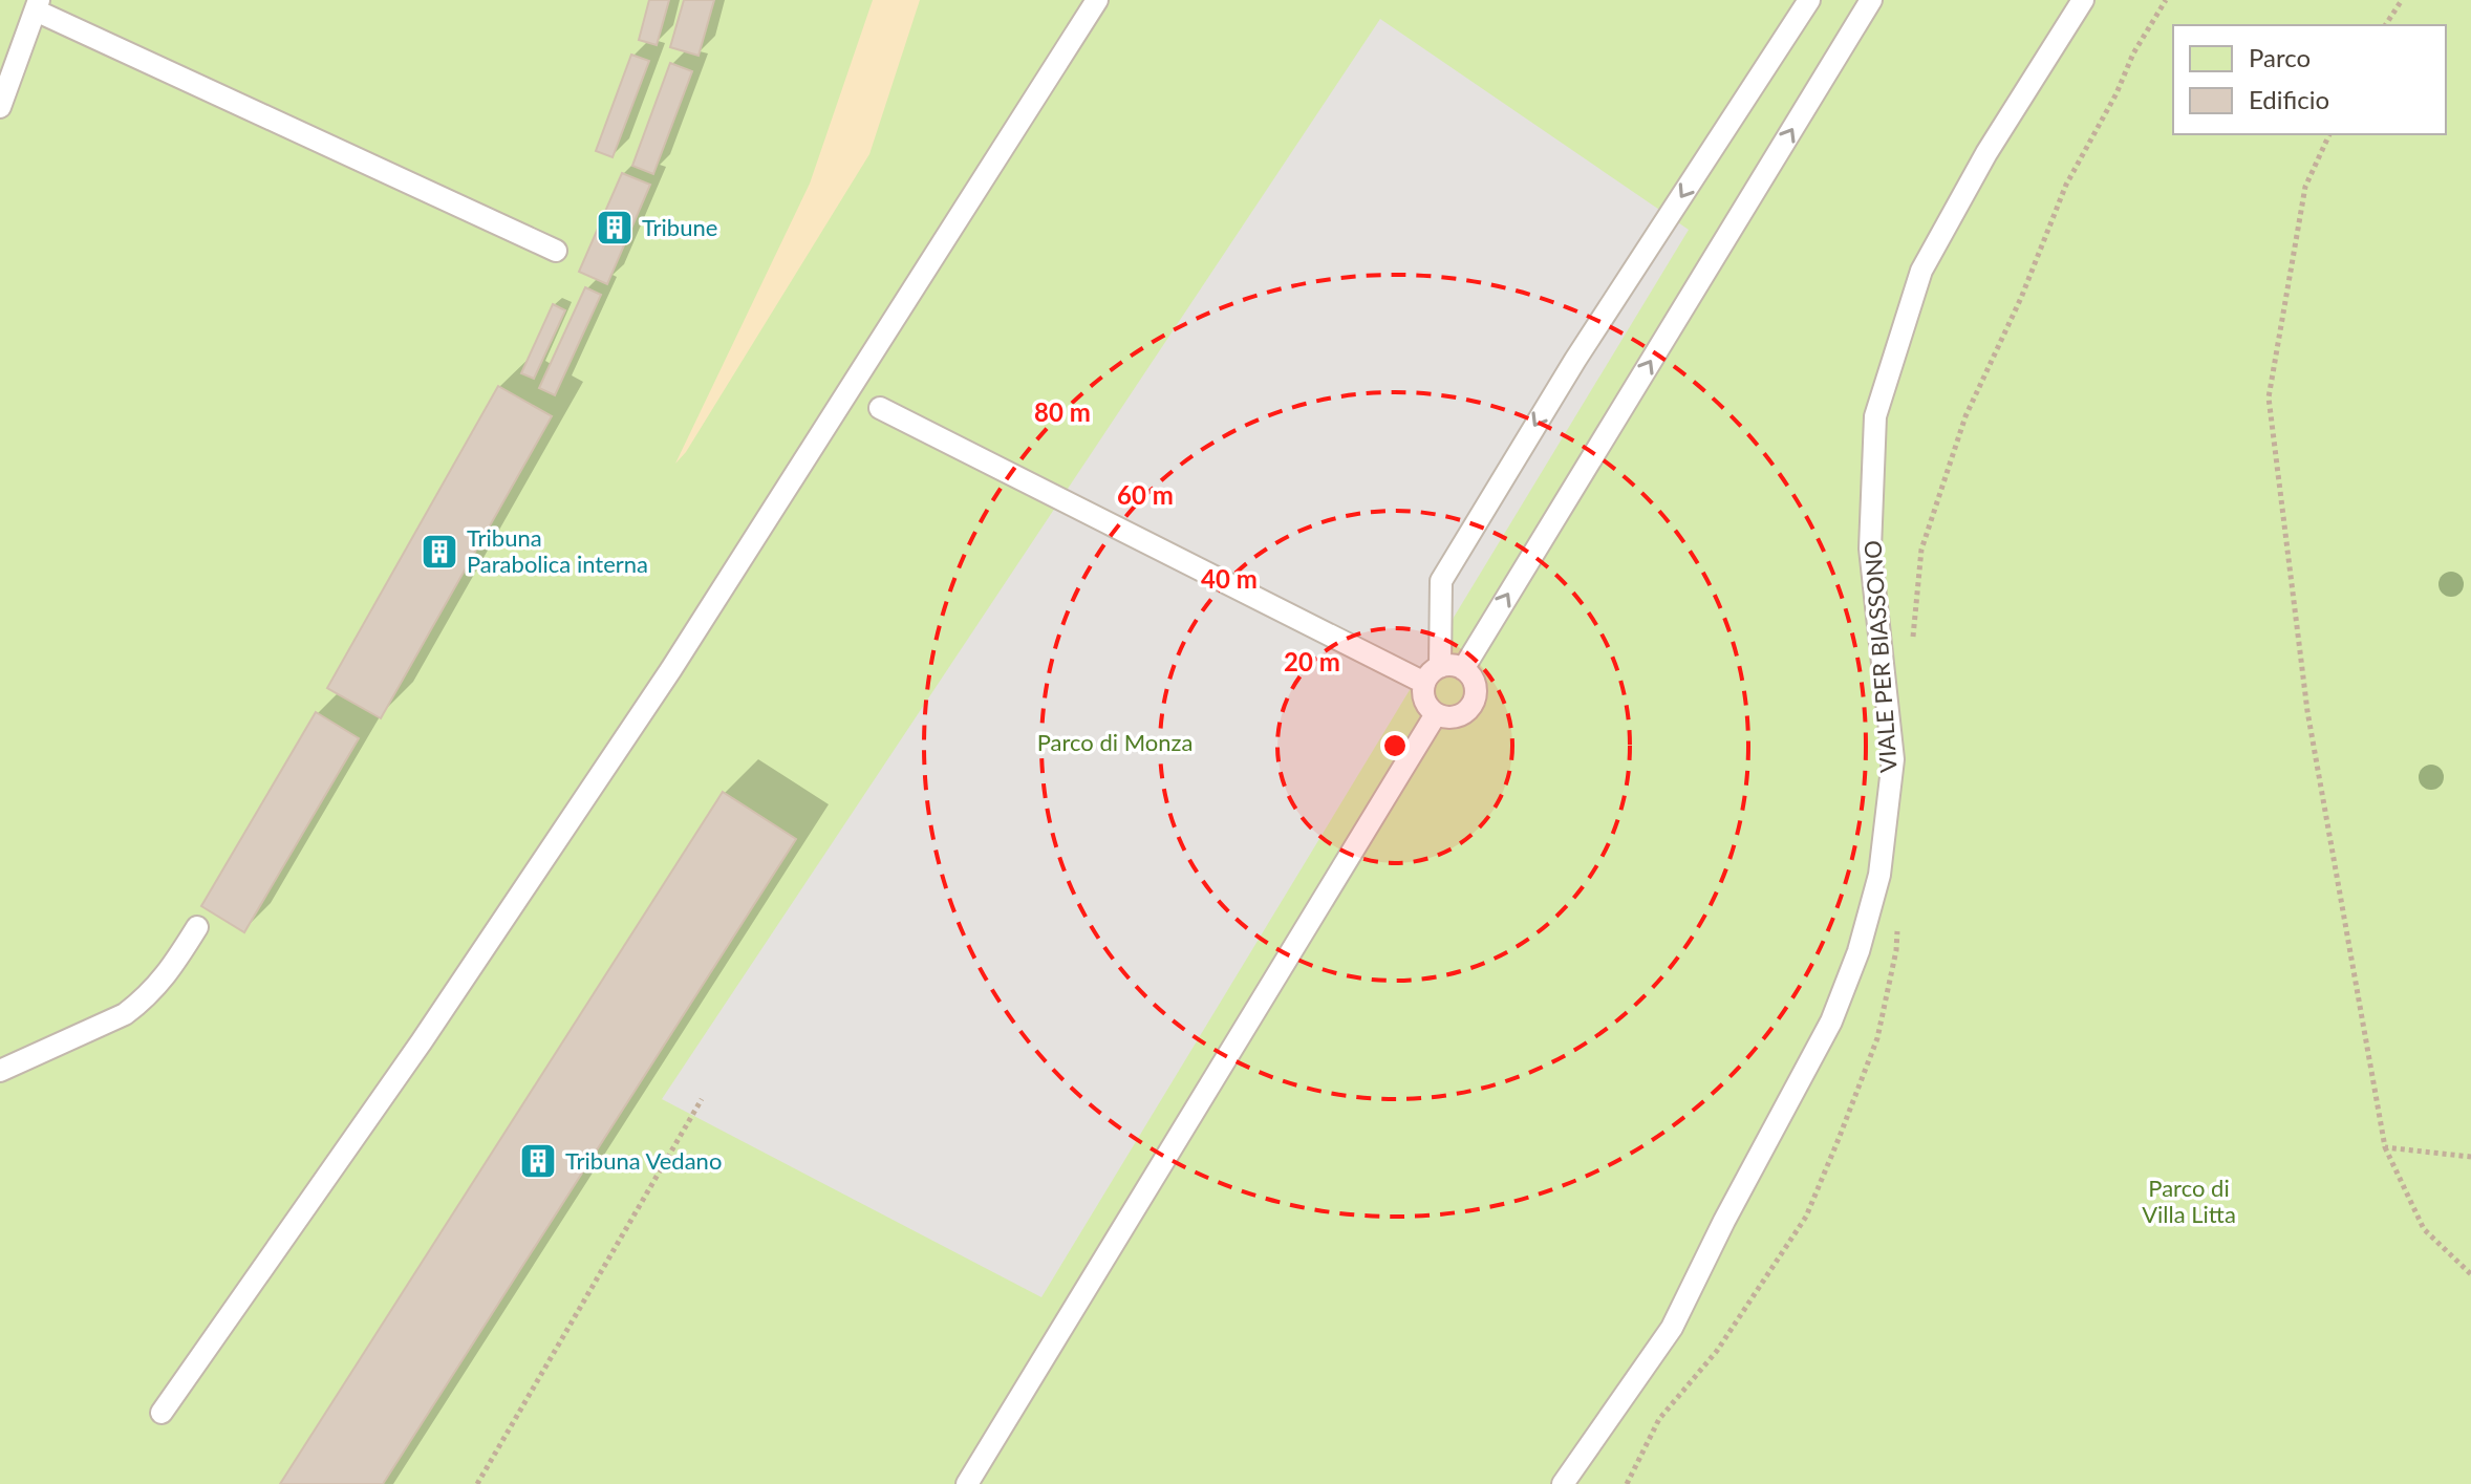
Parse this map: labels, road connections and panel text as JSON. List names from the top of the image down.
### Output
{
  "streets": {
    "lane": ["VIALE PER BIASSONO"]
  },
  "parks": ["Parco di Monza", "Parco di Villa Litta"],
  "places": {
    "building": ["Tribune", "Tribuna Parabolica interna", "Tribuna Vedano"]
  },
  "legend": ["Parco", "Edificio"],
  "rings": [
    "80 m",
    "60 m",
    "40 m",
    "20 m"
  ]
}
